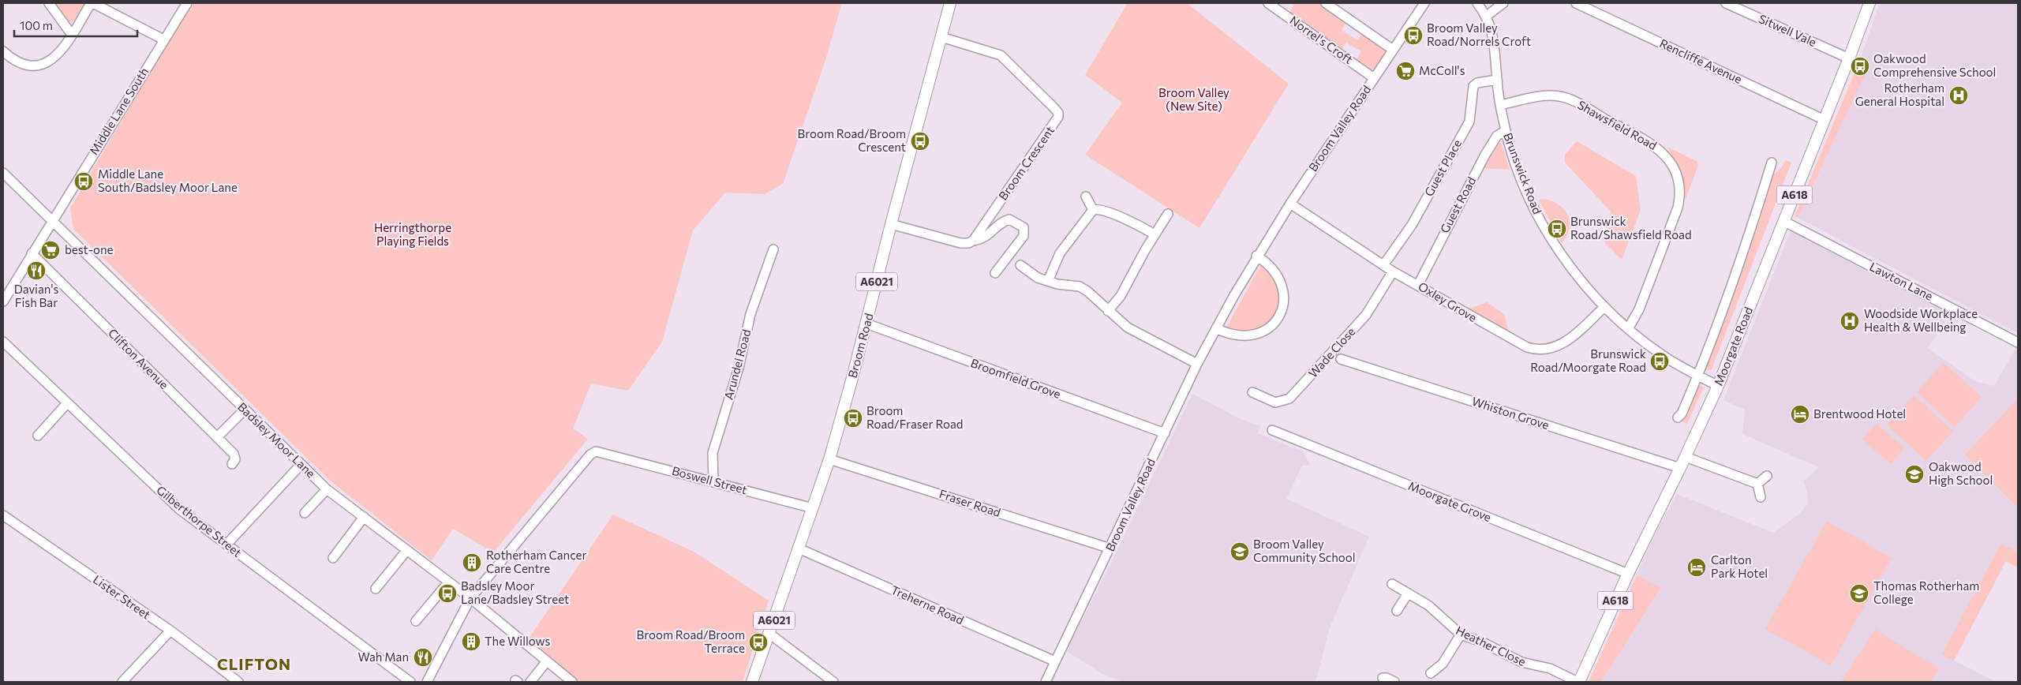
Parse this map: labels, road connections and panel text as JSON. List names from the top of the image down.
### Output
{
  "streets": {
    "main road": [
      "A618",
      "A6021",
      "Broom Road",
      "Moorgate Road"
    ],
    "street": [
      "Sitwell Vale",
      "Norrel's Croft",
      "Rencliffe Avenue",
      "Middle Lane South",
      "Shawsfield Road",
      "Broom Valley Road",
      "Broom Crescent",
      "Guest Place",
      "Brunswick Road",
      "Guest Road",
      "Lawton Lane",
      "Oxley Grove",
      "Wade Close",
      "Clifton Avenue",
      "Arundel Road",
      "Broomfield Grove",
      "Whiston Grove",
      "Badsley Moor Lane",
      "Boswell Street",
      "Moorgate Grove",
      "Fraser Road",
      "Gilberthorpe Street",
      "Lister Street",
      "Treherne Road",
      "Heather Close"
    ]
  },
  "crossings": [
    ["Sitwell Vale", "Moorgate Road"],
    ["Norrel's Croft", "Broom Valley Road"],
    ["Rencliffe Avenue", "Moorgate Road"],
    ["Middle Lane South", "Clifton Avenue"],
    ["Middle Lane South", "Badsley Moor Lane"],
    ["Shawsfield Road", "Brunswick Road"],
    ["Broom Valley Road", "Oxley Grove"],
    ["Broom Valley Road", "Broomfield Grove"],
    ["Broom Valley Road", "Fraser Road"],
    ["Broom Valley Road", "Treherne Road"],
    ["Broom Crescent", "Broom Road"],
    ["Guest Place", "Brunswick Road"],
    ["Guest Place", "Oxley Grove"],
    ["Brunswick Road", "Guest Road"],
    ["Brunswick Road", "Oxley Grove"],
    ["Brunswick Road", "Moorgate Road"],
    ["Guest Road", "Oxley Grove"],
    ["Lawton Lane", "Moorgate Road"],
    ["Oxley Grove", "Wade Close"],
    ["Broom Road", "Broomfield Grove"],
    ["Broom Road", "Boswell Street"],
    ["Broom Road", "Fraser Road"],
    ["Broom Road", "Treherne Road"],
    ["Moorgate Road", "Whiston Grove"],
    ["Moorgate Road", "Moorgate Grove"],
    ["Moorgate Road", "Heather Close"],
    ["Arundel Road", "Boswell Street"],
    ["Badsley Moor Lane", "Boswell Street"]
  ],
  "districts": ["CLIFTON"],
  "parks": ["Broom Valley (New Site)", "Herringthorpe Playing Fields"],
  "places": {
    "bus stop": [
      "Broom Valley Road/Norrels Croft",
      "Oakwood Comprehensive School",
      "Broom Road/Broom Crescent",
      "Middle Lane South/Badsley Moor Lane",
      "Brunswick Road/Shawsfield Road",
      "Brunswick Road/Moorgate Road",
      "Broom Road/Fraser Road",
      "Badsley Moor Lane/Badsley Street",
      "Broom Road/Broom Terrace"
    ],
    "supermarket": ["McColl's", "best-one"],
    "hospital": ["Rotherham General Hospital", "Woodside Workplace Health & Wellbeing"],
    "restaurant": ["Davian's Fish Bar", "Wah Man"],
    "hotel": ["Brentwood Hotel", "Carlton Park Hotel"],
    "school or university": ["Oakwood High School", "Broom Valley Community School", "Thomas Rotherham College"],
    "building": ["Rotherham Cancer Care Centre", "The Willows"]
  },
  "scale_bar": "100 m"
}
